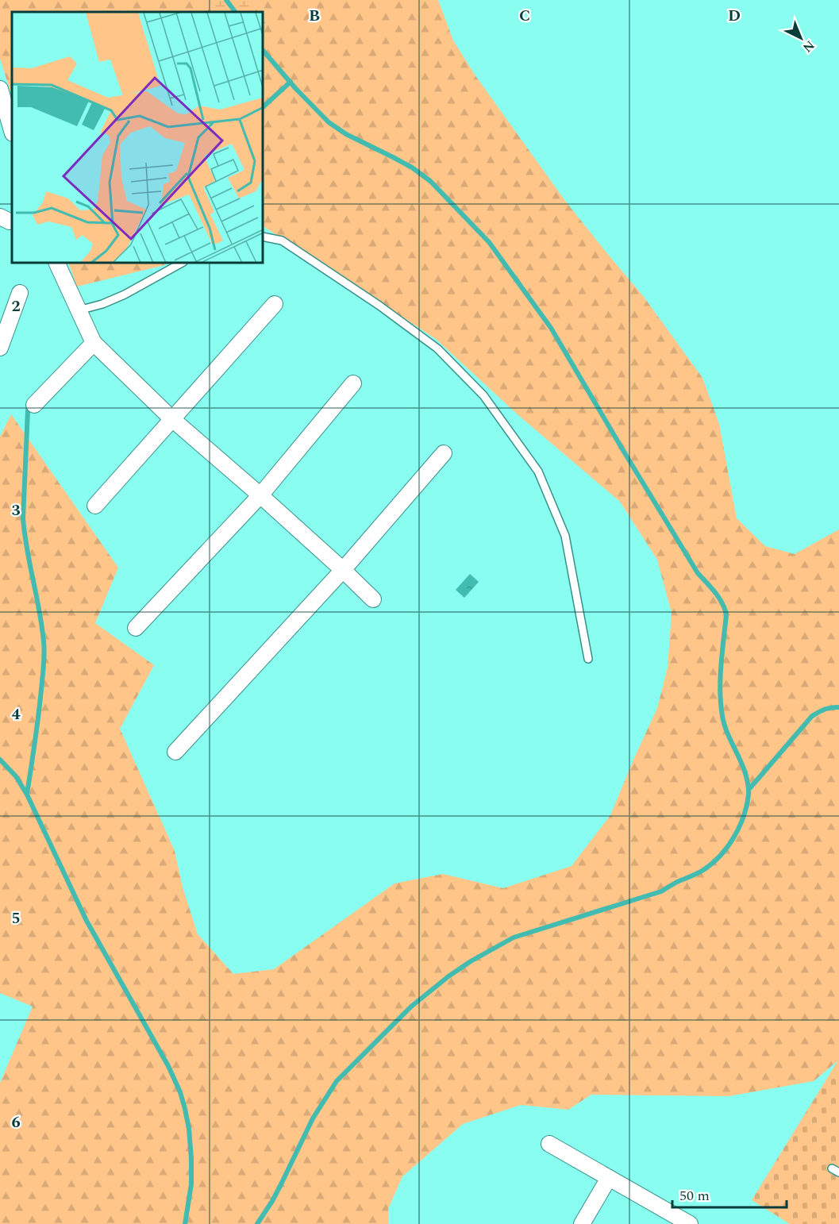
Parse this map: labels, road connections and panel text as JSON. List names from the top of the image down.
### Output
{
  "scale_bar": "50 m",
  "north": "bottom right",
  "grid": {
    "columns": ["B", "C", "D"],
    "rows": [
      "2",
      "3",
      "4",
      "5",
      "6"
    ]
  }
}
